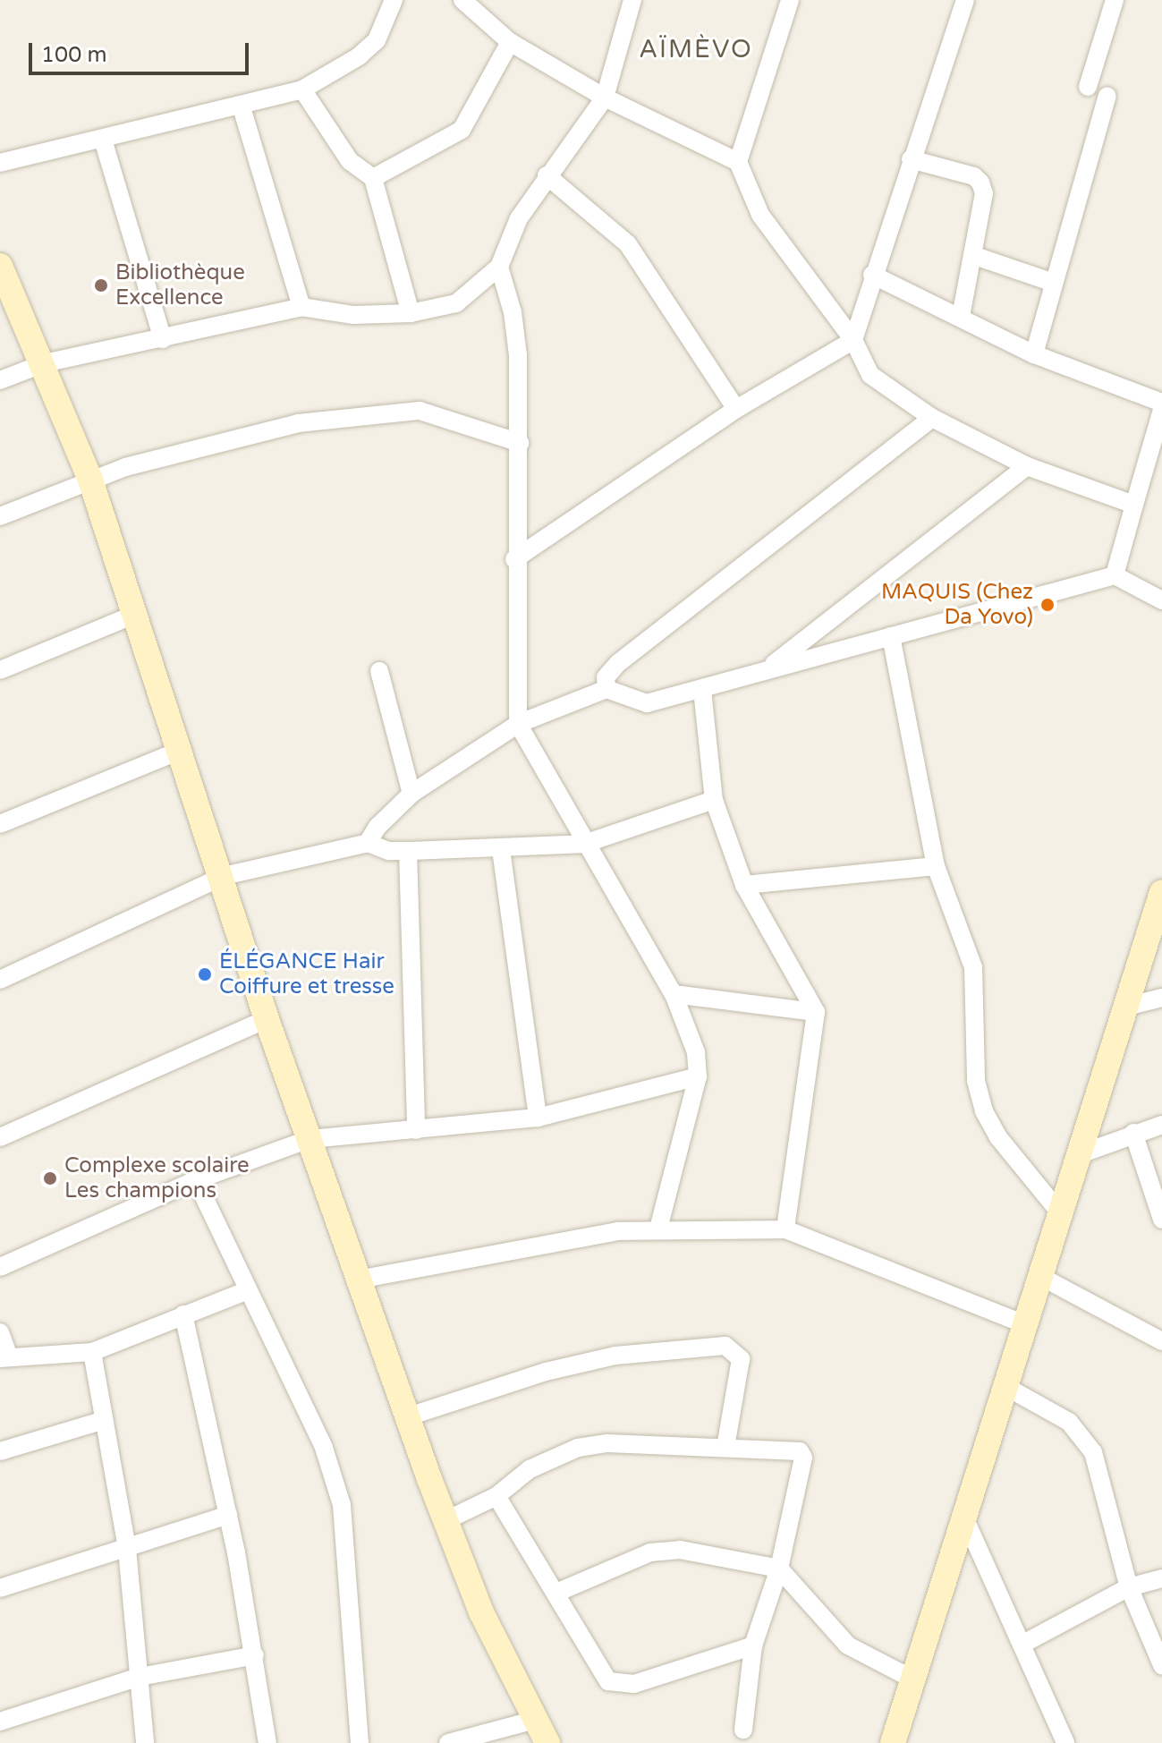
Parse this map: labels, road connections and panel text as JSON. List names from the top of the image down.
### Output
{
  "districts": ["AÏMÈVO"],
  "places": [
    "Bibliothèque Excellence",
    "MAQUIS (Chez Da Yovo)",
    "ÉLÉGANCE Hair Coiffure et tresse",
    "Complexe scolaire Les champions"
  ],
  "scale_bar": "100 m"
}
